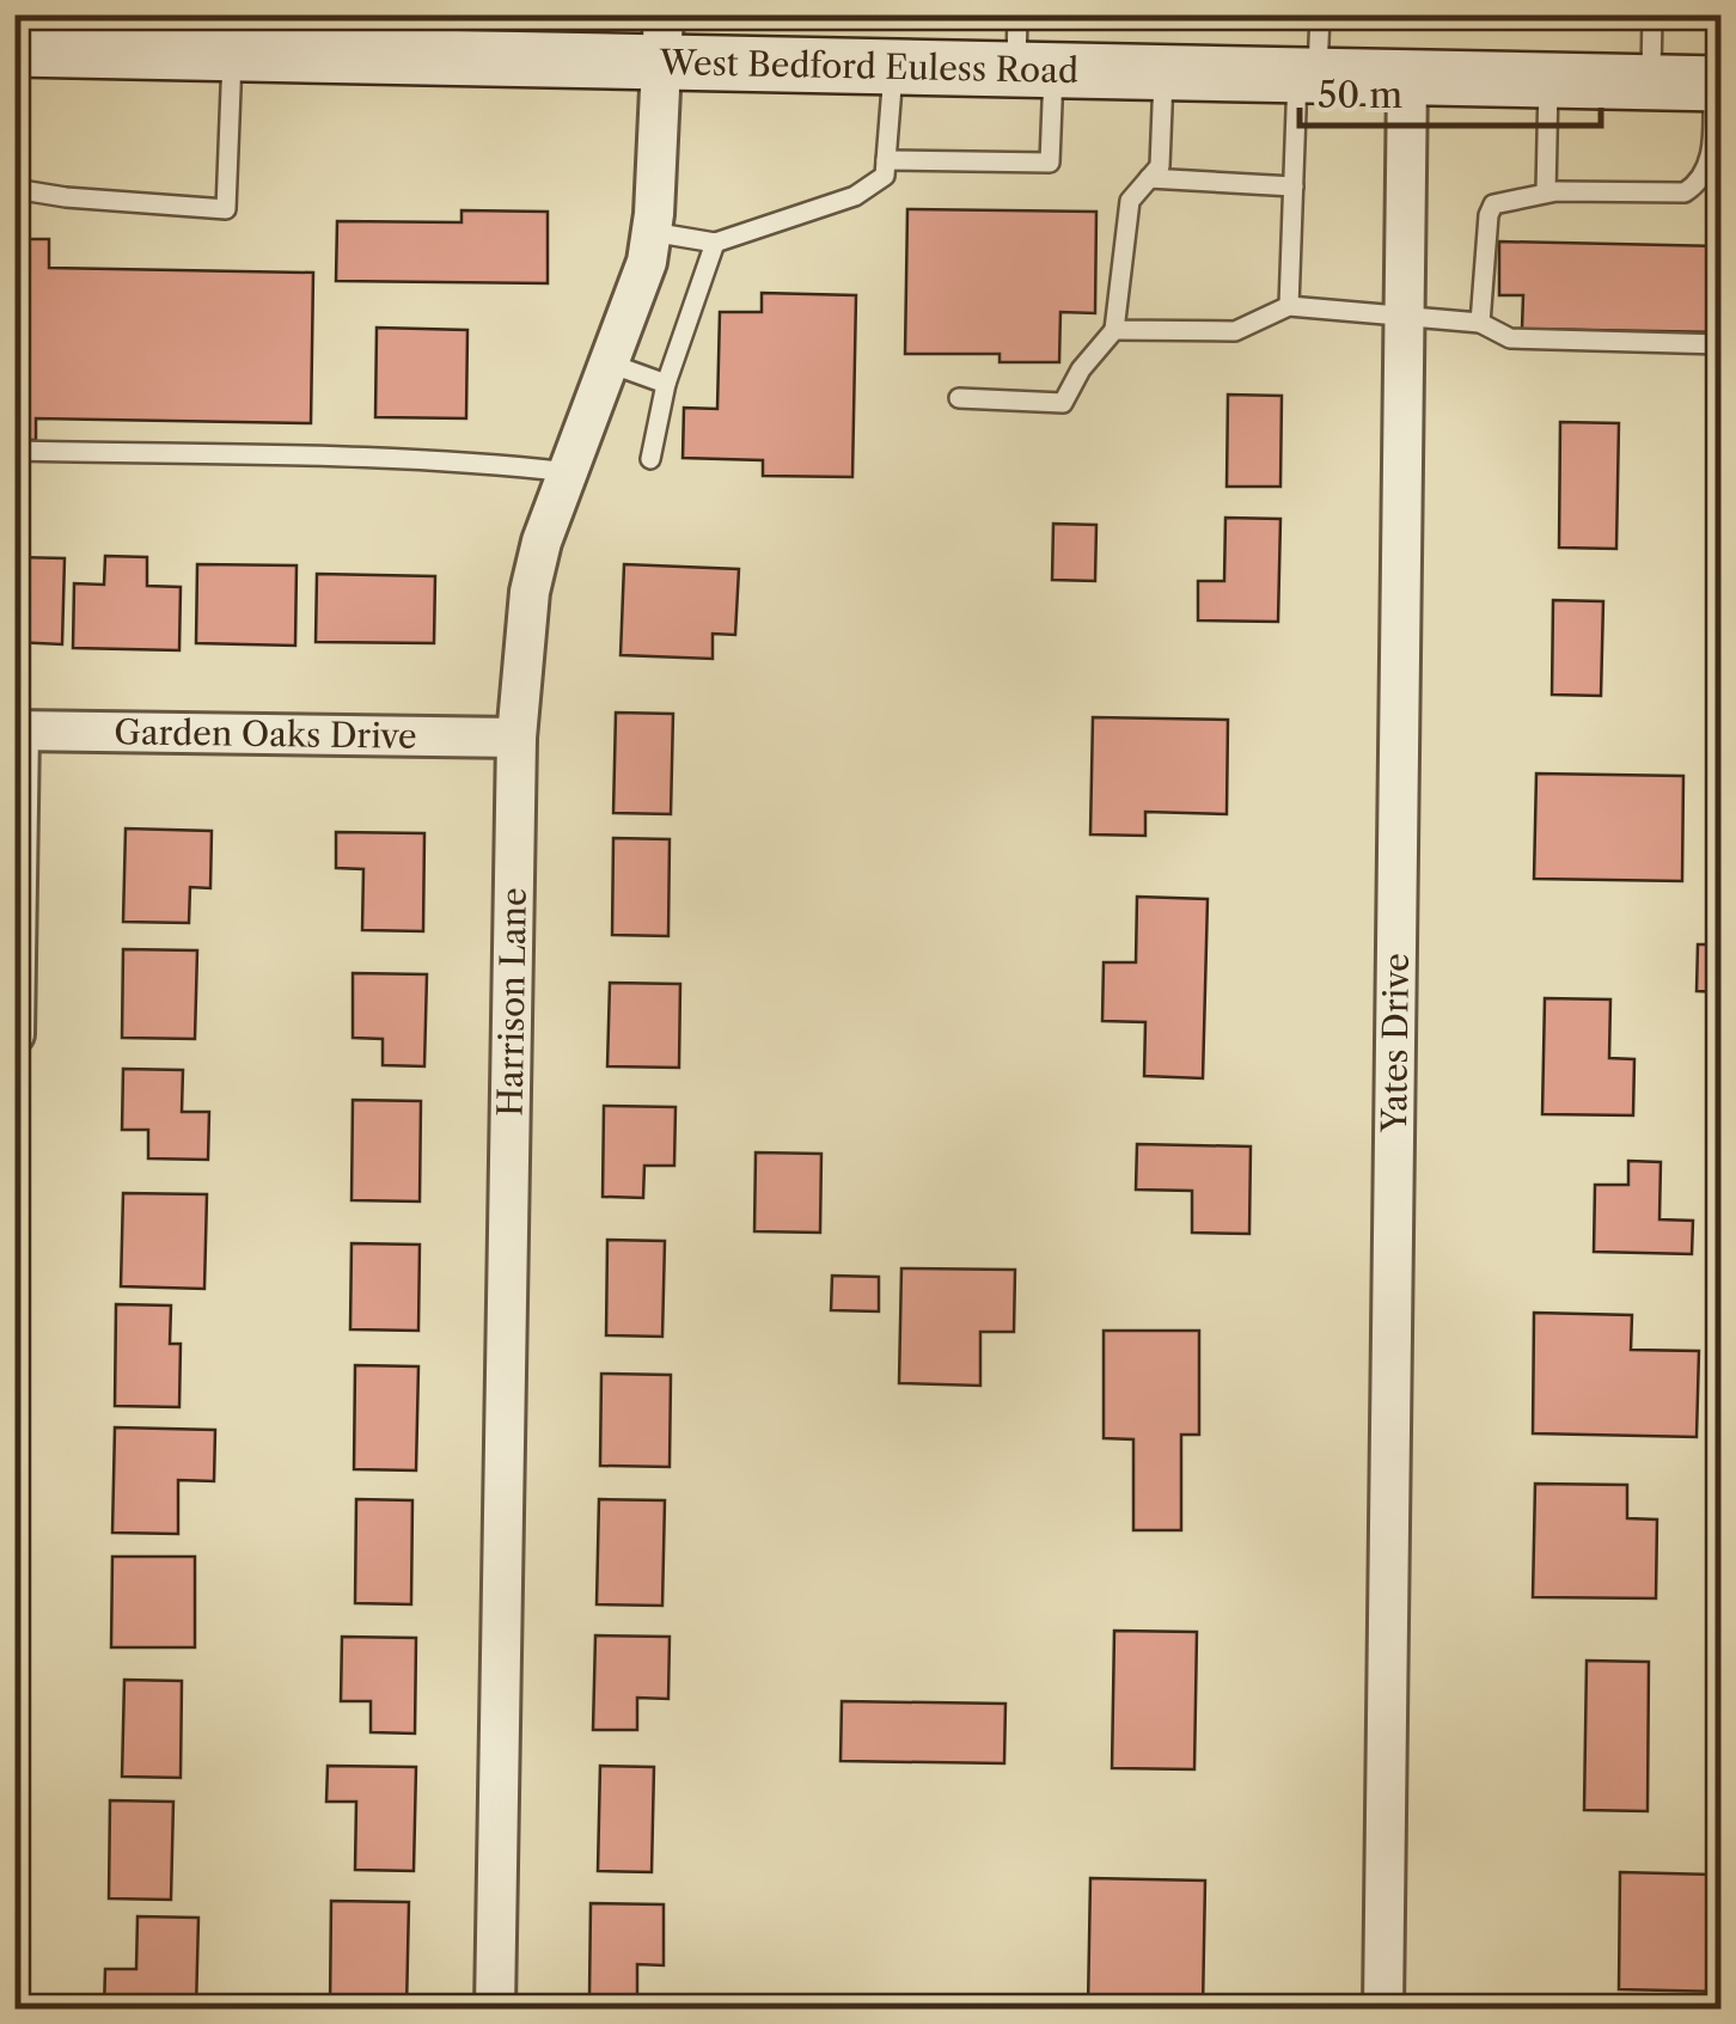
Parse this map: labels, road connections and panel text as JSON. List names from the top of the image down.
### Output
{
  "streets": {
    "main road": ["West Bedford Euless Road"],
    "street": ["Garden Oaks Drive", "Harrison Lane", "Yates Drive"]
  },
  "crossings": [
    ["West Bedford Euless Road", "Harrison Lane"],
    ["West Bedford Euless Road", "Yates Drive"],
    ["Garden Oaks Drive", "Harrison Lane"]
  ],
  "scale_bar": "50 m"
}
